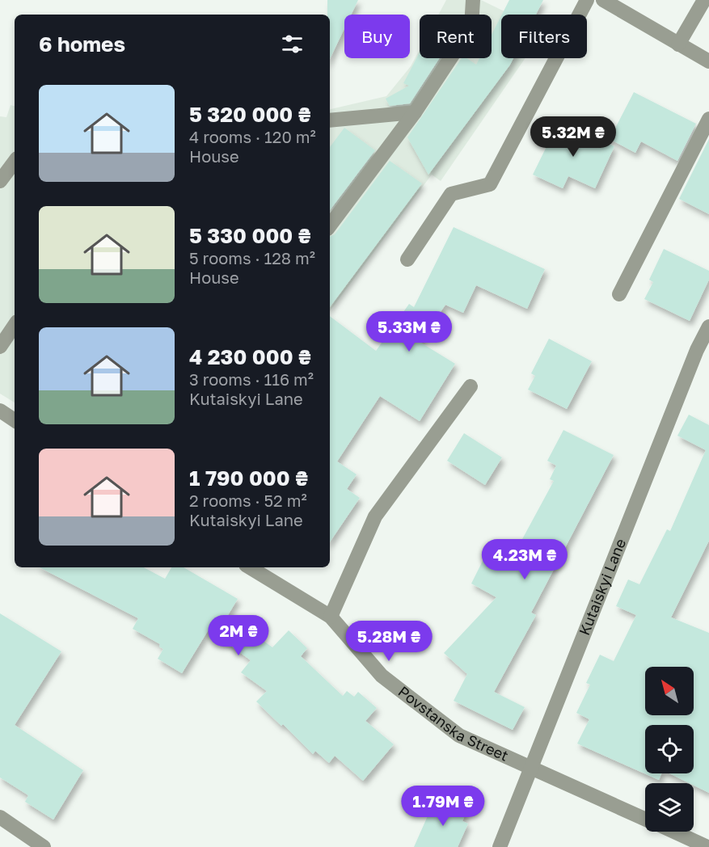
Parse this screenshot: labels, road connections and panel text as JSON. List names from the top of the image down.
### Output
{
  "streets": {
    "street": ["Kutaiskyi Lane", "Povstanska Street"]
  },
  "crossings": [
    ["Kutaiskyi Lane", "Povstanska Street"]
  ],
  "north": "top left",
  "page": {
    "chip": ["Buy", "Rent", "Filters"],
    "heading": "6 homes",
    "list": [
      {
        "name": "5 320 000 ₴",
        "note": "4 rooms · 120 m² · House"
      },
      {
        "name": "5 330 000 ₴",
        "note": "5 rooms · 128 m² · House"
      },
      {
        "name": "4 230 000 ₴",
        "note": "3 rooms · 116 m² · Kutaiskyi Lane"
      },
      {
        "name": "1 790 000 ₴",
        "note": "2 rooms · 52 m² · Kutaiskyi Lane"
      }
    ],
    "price": [
      "5.32M ₴",
      "5.33M ₴",
      "4.23M ₴",
      "2M ₴",
      "5.28M ₴",
      "1.79M ₴"
    ]
  }
}
